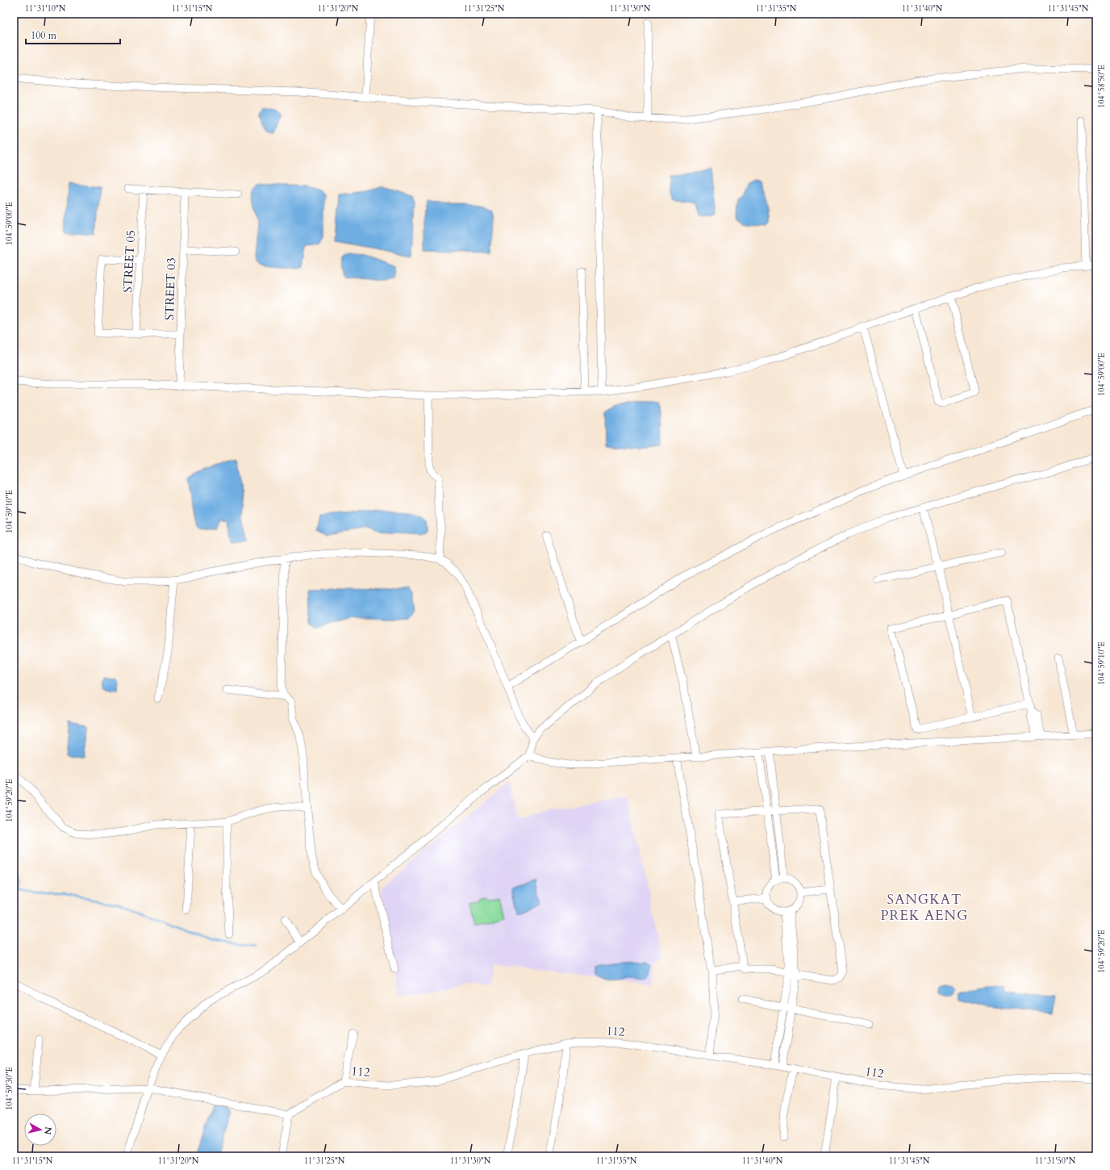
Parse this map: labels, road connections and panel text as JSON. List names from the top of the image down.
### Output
{
  "streets": {
    "street": ["STREET 05", "STREET 03", "112"]
  },
  "districts": ["SANGKAT PREK AENG"],
  "scale_bar": "100 m",
  "north": "right",
  "coordinates": [
    "11°31'10\"N",
    "11°31'15\"N",
    "11°31'20\"N",
    "11°31'25\"N",
    "11°31'30\"N",
    "11°31'35\"N",
    "11°31'40\"N",
    "11°31'45\"N",
    "104°58'50\"E",
    "104°59'00\"E",
    "104°59'10\"E",
    "104°59'20\"E",
    "104°59'30\"E",
    "11°31'50\"N"
  ]
}
